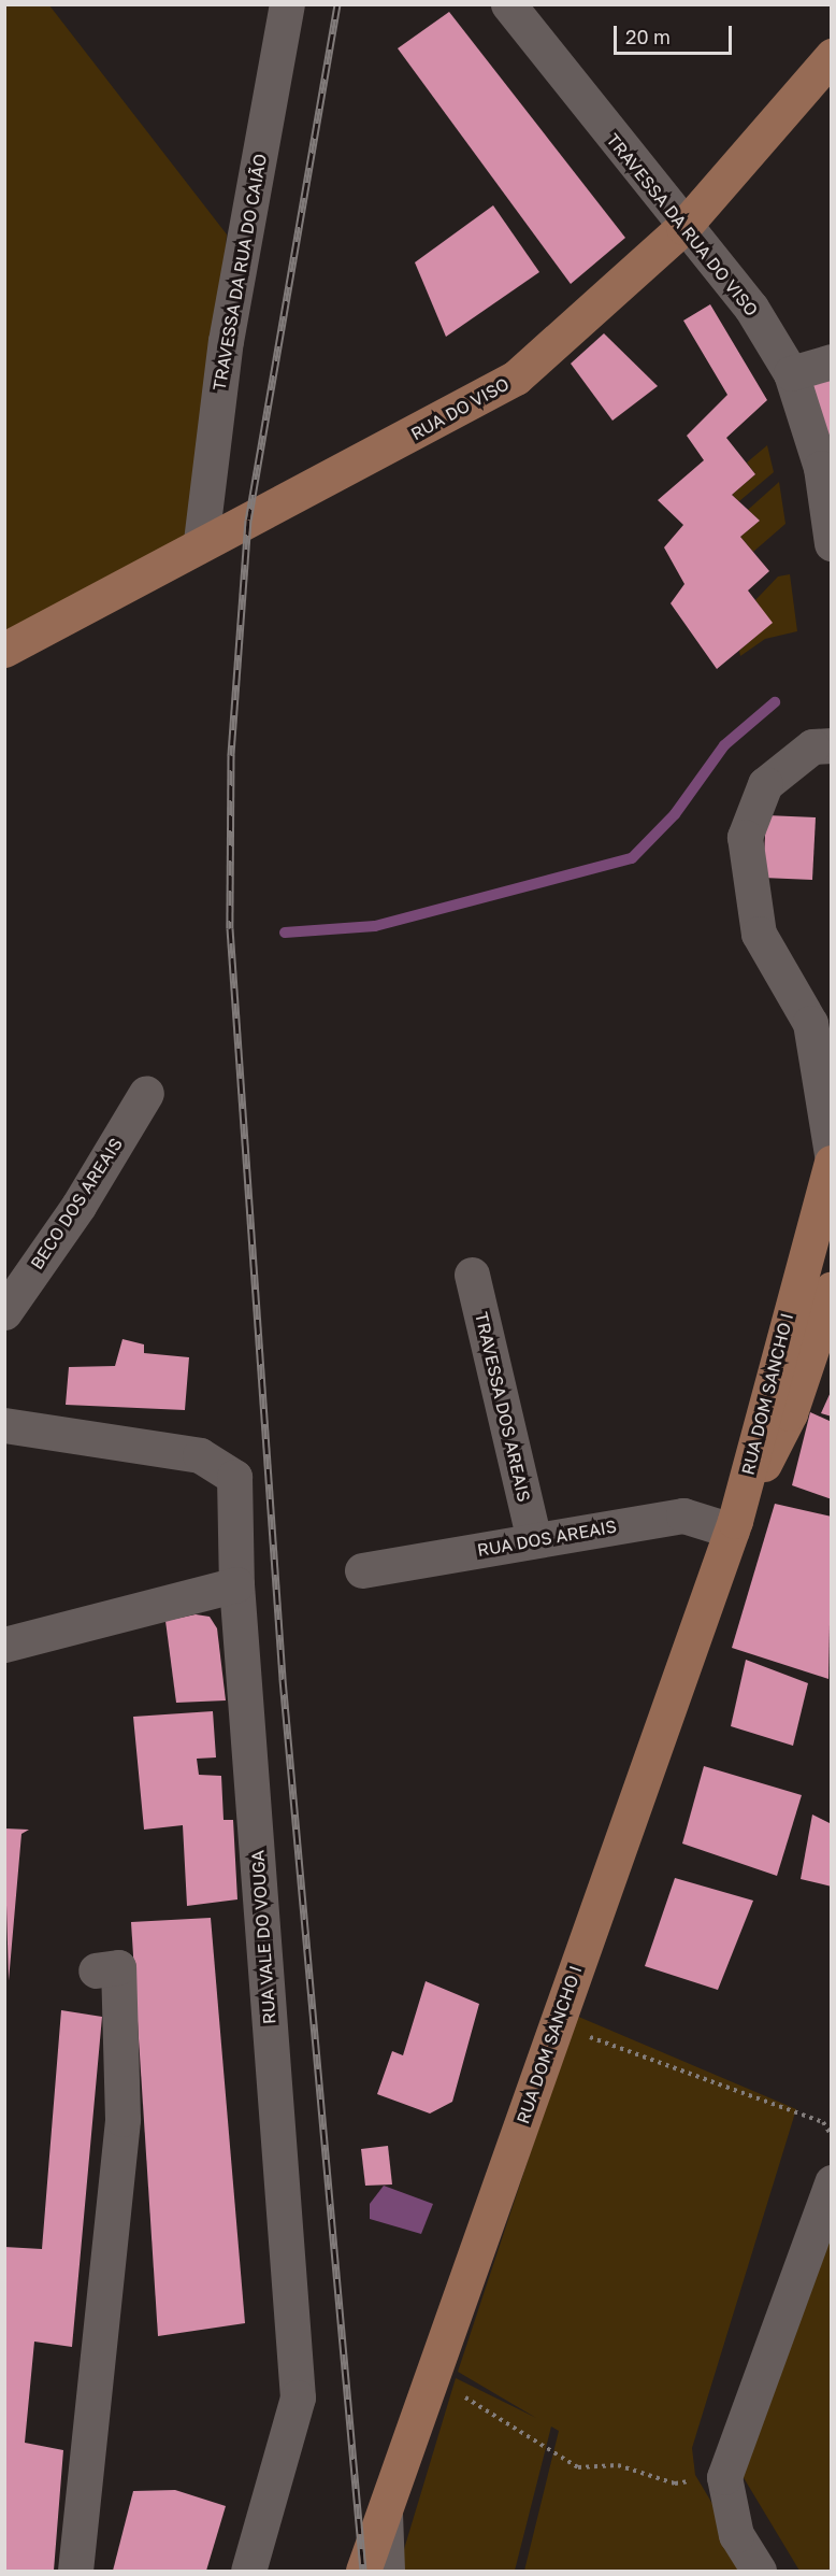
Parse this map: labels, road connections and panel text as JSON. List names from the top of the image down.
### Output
{
  "streets": {
    "main road": ["RUA DO VISO", "RUA DOM SANCHO I"],
    "street": [
      "TRAVESSA DA RUA DO VISO",
      "TRAVESSA DA RUA DO CAIÃO",
      "BECO DOS AREAIS",
      "TRAVESSA DOS AREAIS",
      "RUA DOS AREAIS",
      "RUA VALE DO VOUGA"
    ]
  },
  "crossings": [
    ["TRAVESSA DA RUA DO VISO", "RUA DO VISO"],
    ["TRAVESSA DA RUA DO CAIÃO", "RUA DO VISO"],
    ["RUA DOM SANCHO I", "RUA DOS AREAIS"],
    ["TRAVESSA DOS AREAIS", "RUA DOS AREAIS"]
  ],
  "scale_bar": "20 m"
}
